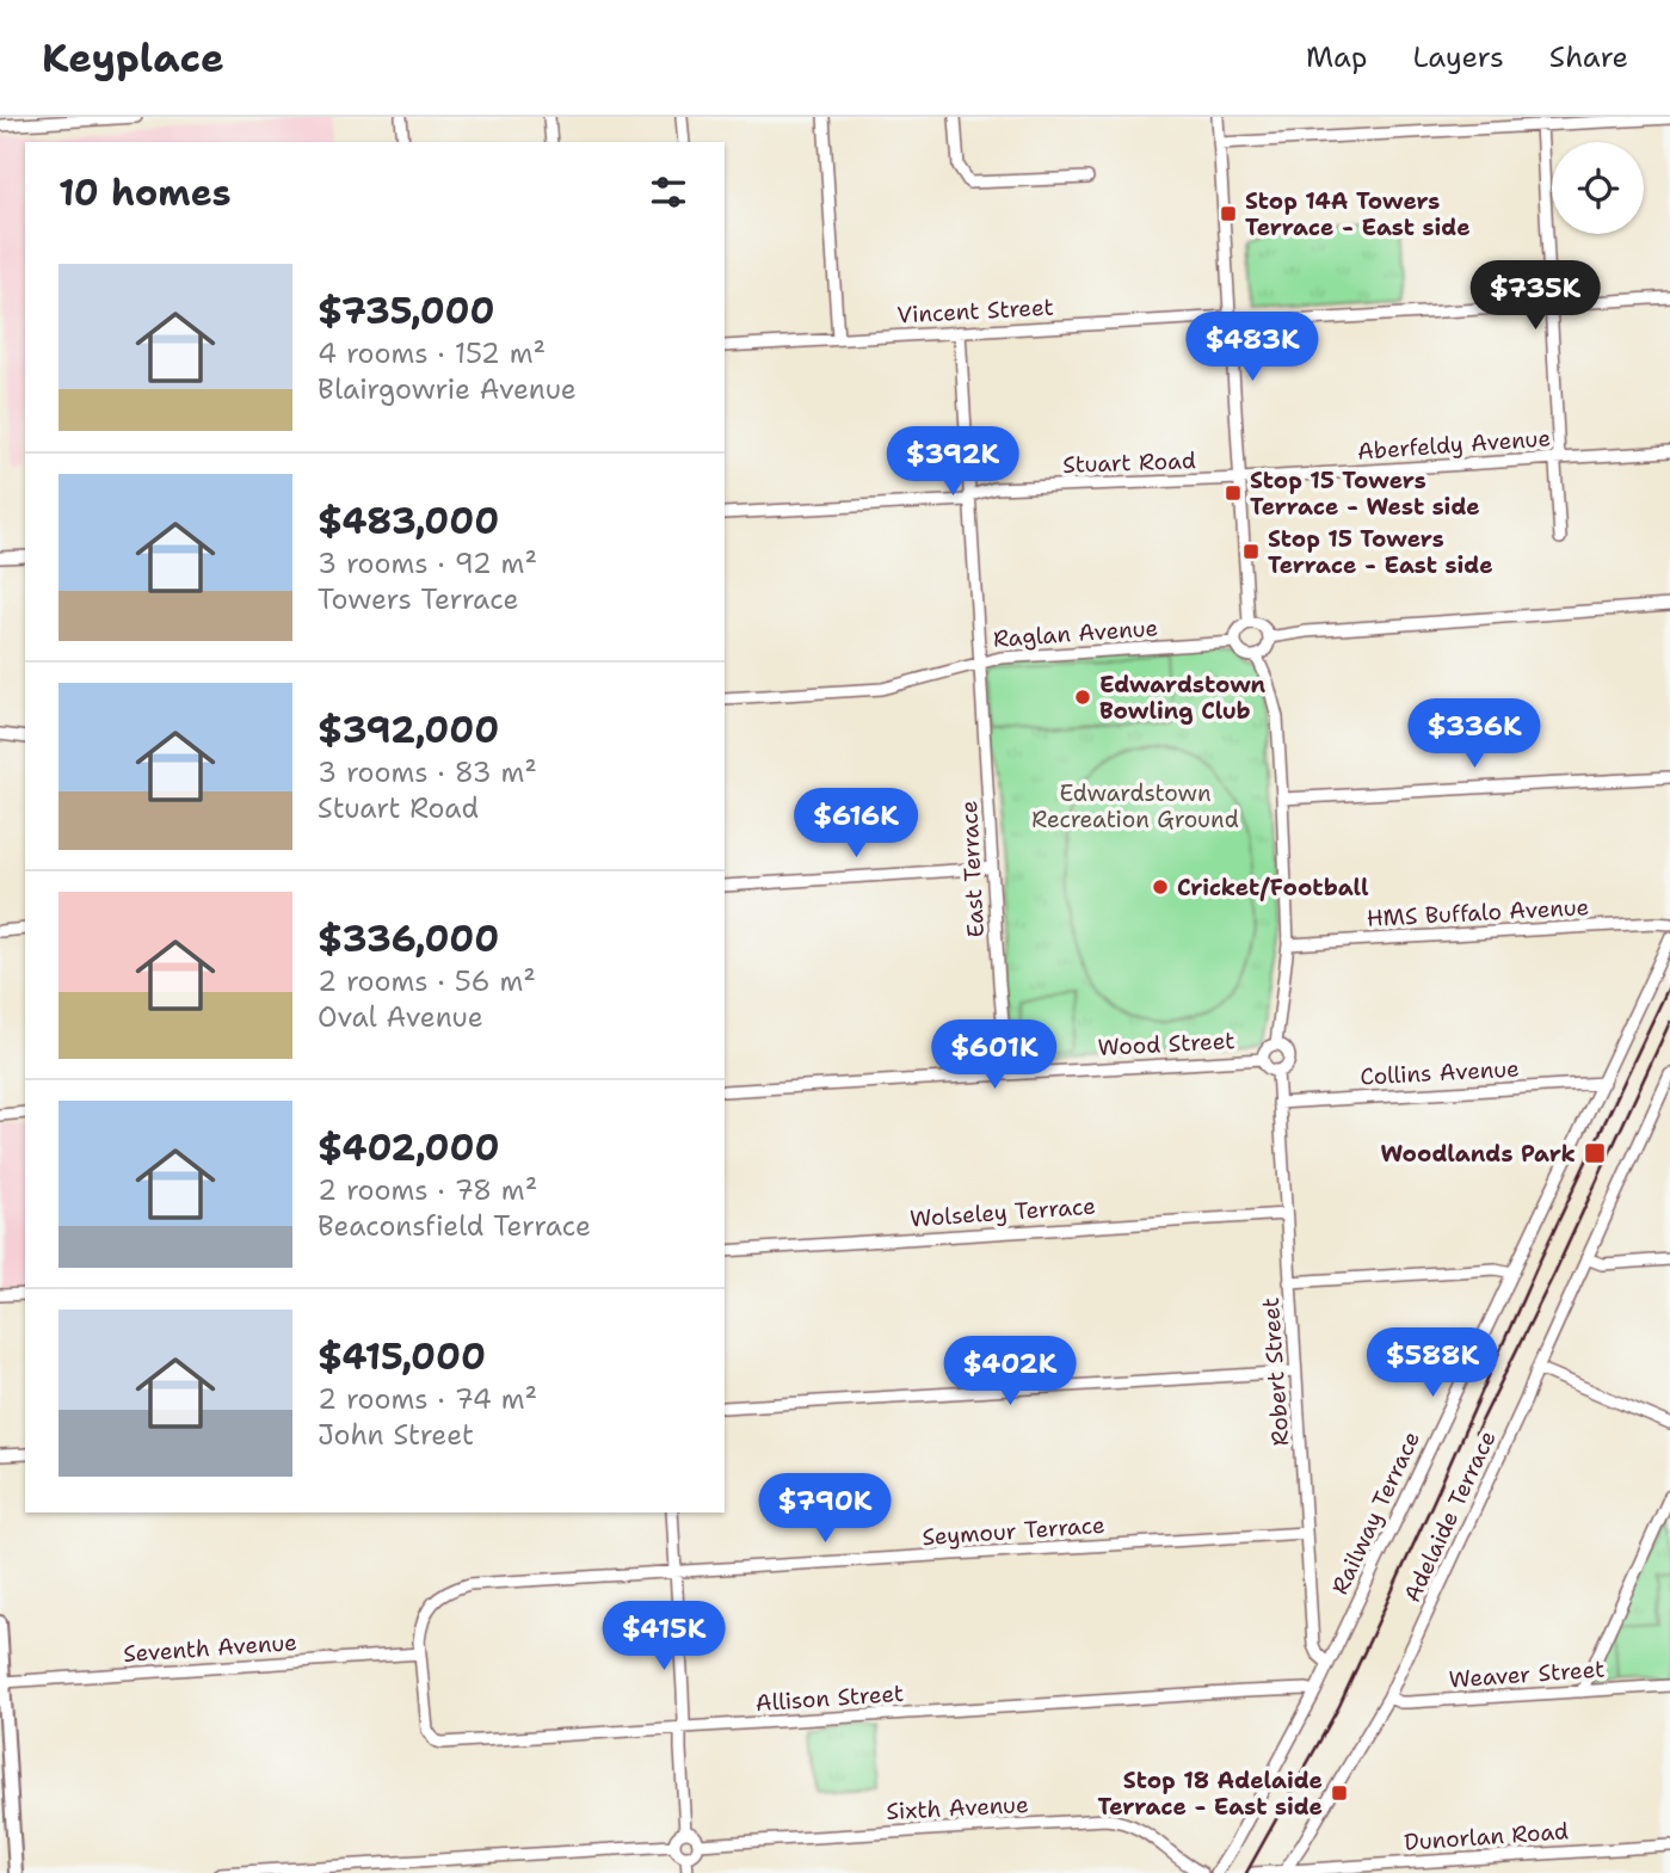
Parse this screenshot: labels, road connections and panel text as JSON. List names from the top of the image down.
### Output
{
  "streets": {
    "street": [
      "Vincent Street",
      "Aberfeldy Avenue",
      "Stuart Road",
      "Raglan Avenue",
      "East Terrace",
      "HMS Buffalo Avenue",
      "Wood Street",
      "Collins Avenue",
      "Wolseley Terrace",
      "Robert Street",
      "Railway Terrace",
      "Adelaide Terrace",
      "Seymour Terrace",
      "Seventh Avenue",
      "Weaver Street",
      "Allison Street",
      "Sixth Avenue",
      "Dunorlan Road"
    ]
  },
  "crossings": [
    ["Vincent Street", "East Terrace"],
    ["Aberfeldy Avenue", "Stuart Road"],
    ["Stuart Road", "East Terrace"],
    ["Raglan Avenue", "East Terrace"],
    ["East Terrace", "Wood Street"],
    ["Wood Street", "Robert Street"],
    ["Collins Avenue", "Robert Street"],
    ["Collins Avenue", "Railway Terrace"],
    ["Wolseley Terrace", "Robert Street"],
    ["Robert Street", "Railway Terrace"],
    ["Robert Street", "Seymour Terrace"],
    ["Railway Terrace", "Allison Street"],
    ["Adelaide Terrace", "Weaver Street"],
    ["Adelaide Terrace", "Dunorlan Road"],
    ["Seymour Terrace", "Seventh Avenue"],
    ["Seymour Terrace", "Allison Street"],
    ["Seventh Avenue", "Allison Street"]
  ],
  "parks": ["Edwardstown Recreation Ground"],
  "places": {
    "transit": [
      "Stop 14A Towers Terrace - East side",
      "Stop 15 Towers Terrace - West side",
      "Stop 15 Towers Terrace - East side",
      "Woodlands Park",
      "Stop 18 Adelaide Terrace - East side"
    ],
    "other": ["Edwardstown Bowling Club", "Cricket/Football"]
  },
  "page": {
    "header": "Keyplace",
    "nav": ["Map", "Layers", "Share"],
    "heading": "10 homes",
    "list": [
      {
        "name": "$735,000",
        "note": "4 rooms · 152 m² · Blairgowrie Avenue"
      },
      {
        "name": "$483,000",
        "note": "3 rooms · 92 m² · Towers Terrace"
      },
      {
        "name": "$392,000",
        "note": "3 rooms · 83 m² · Stuart Road"
      },
      {
        "name": "$336,000",
        "note": "2 rooms · 56 m² · Oval Avenue"
      },
      {
        "name": "$402,000",
        "note": "2 rooms · 78 m² · Beaconsfield Terrace"
      },
      {
        "name": "$415,000",
        "note": "2 rooms · 74 m² · John Street"
      }
    ],
    "price": [
      "$735K",
      "$483K",
      "$392K",
      "$336K",
      "$616K",
      "$601K",
      "$588K",
      "$402K",
      "$790K",
      "$415K"
    ]
  }
}
